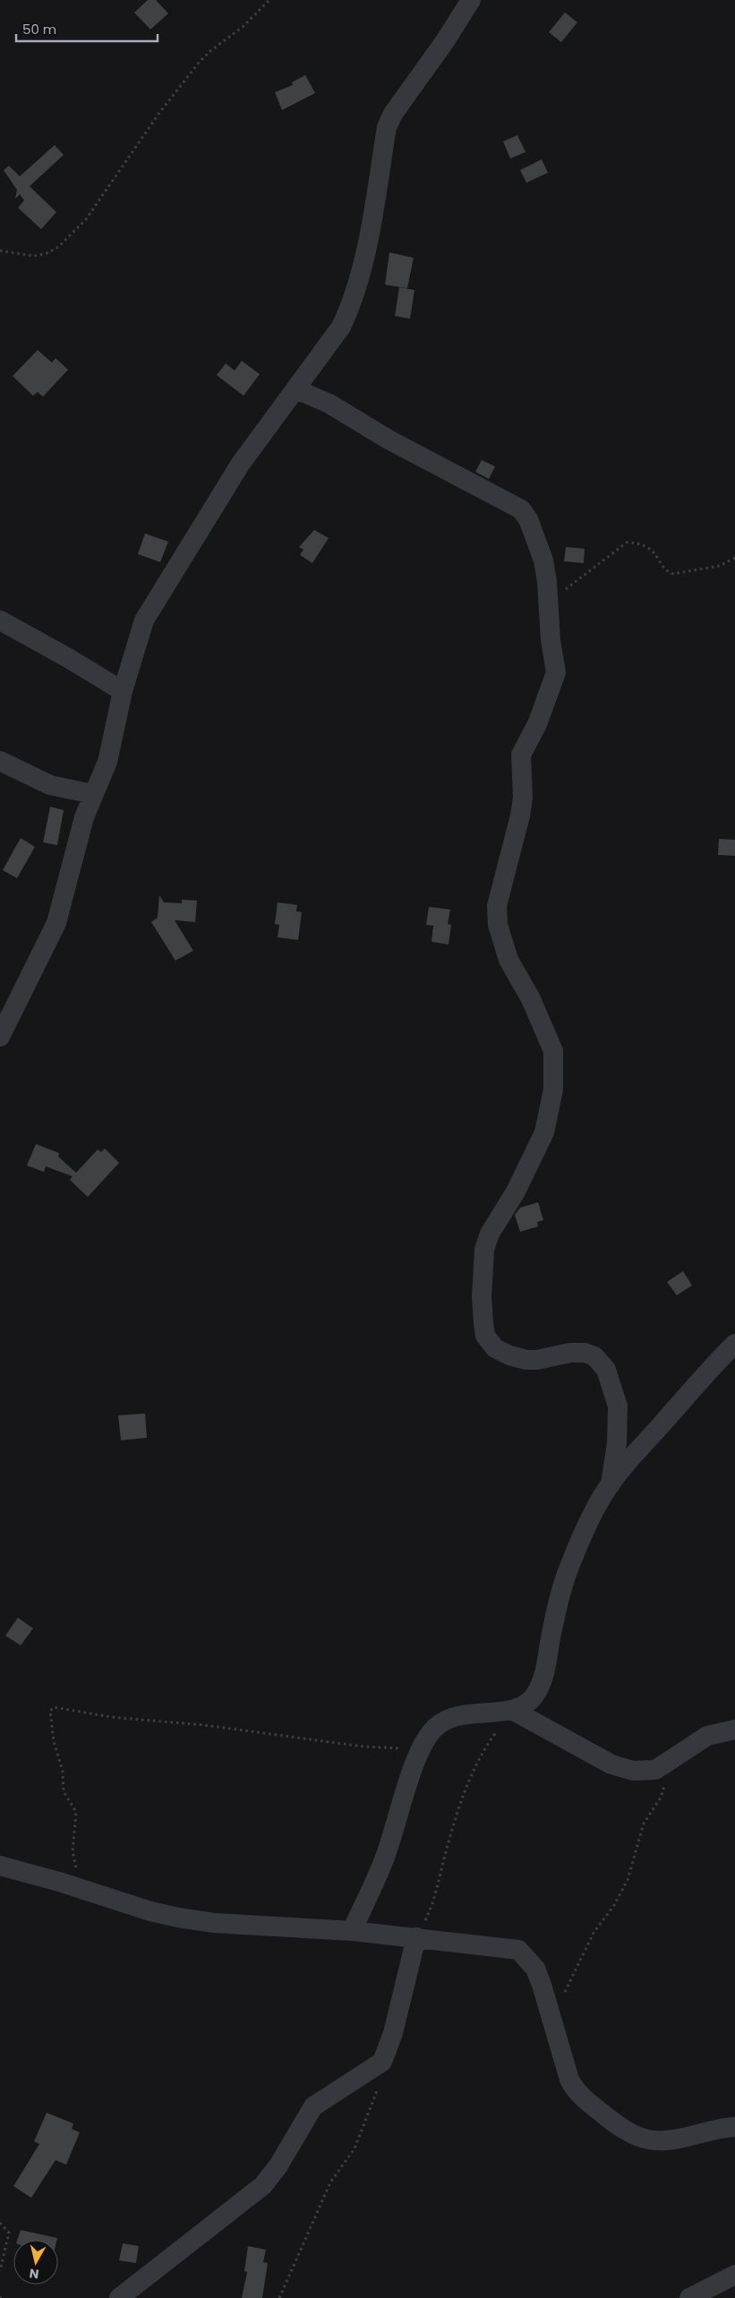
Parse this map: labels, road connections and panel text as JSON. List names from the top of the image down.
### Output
{
  "scale_bar": "50 m",
  "north": "bottom"
}
